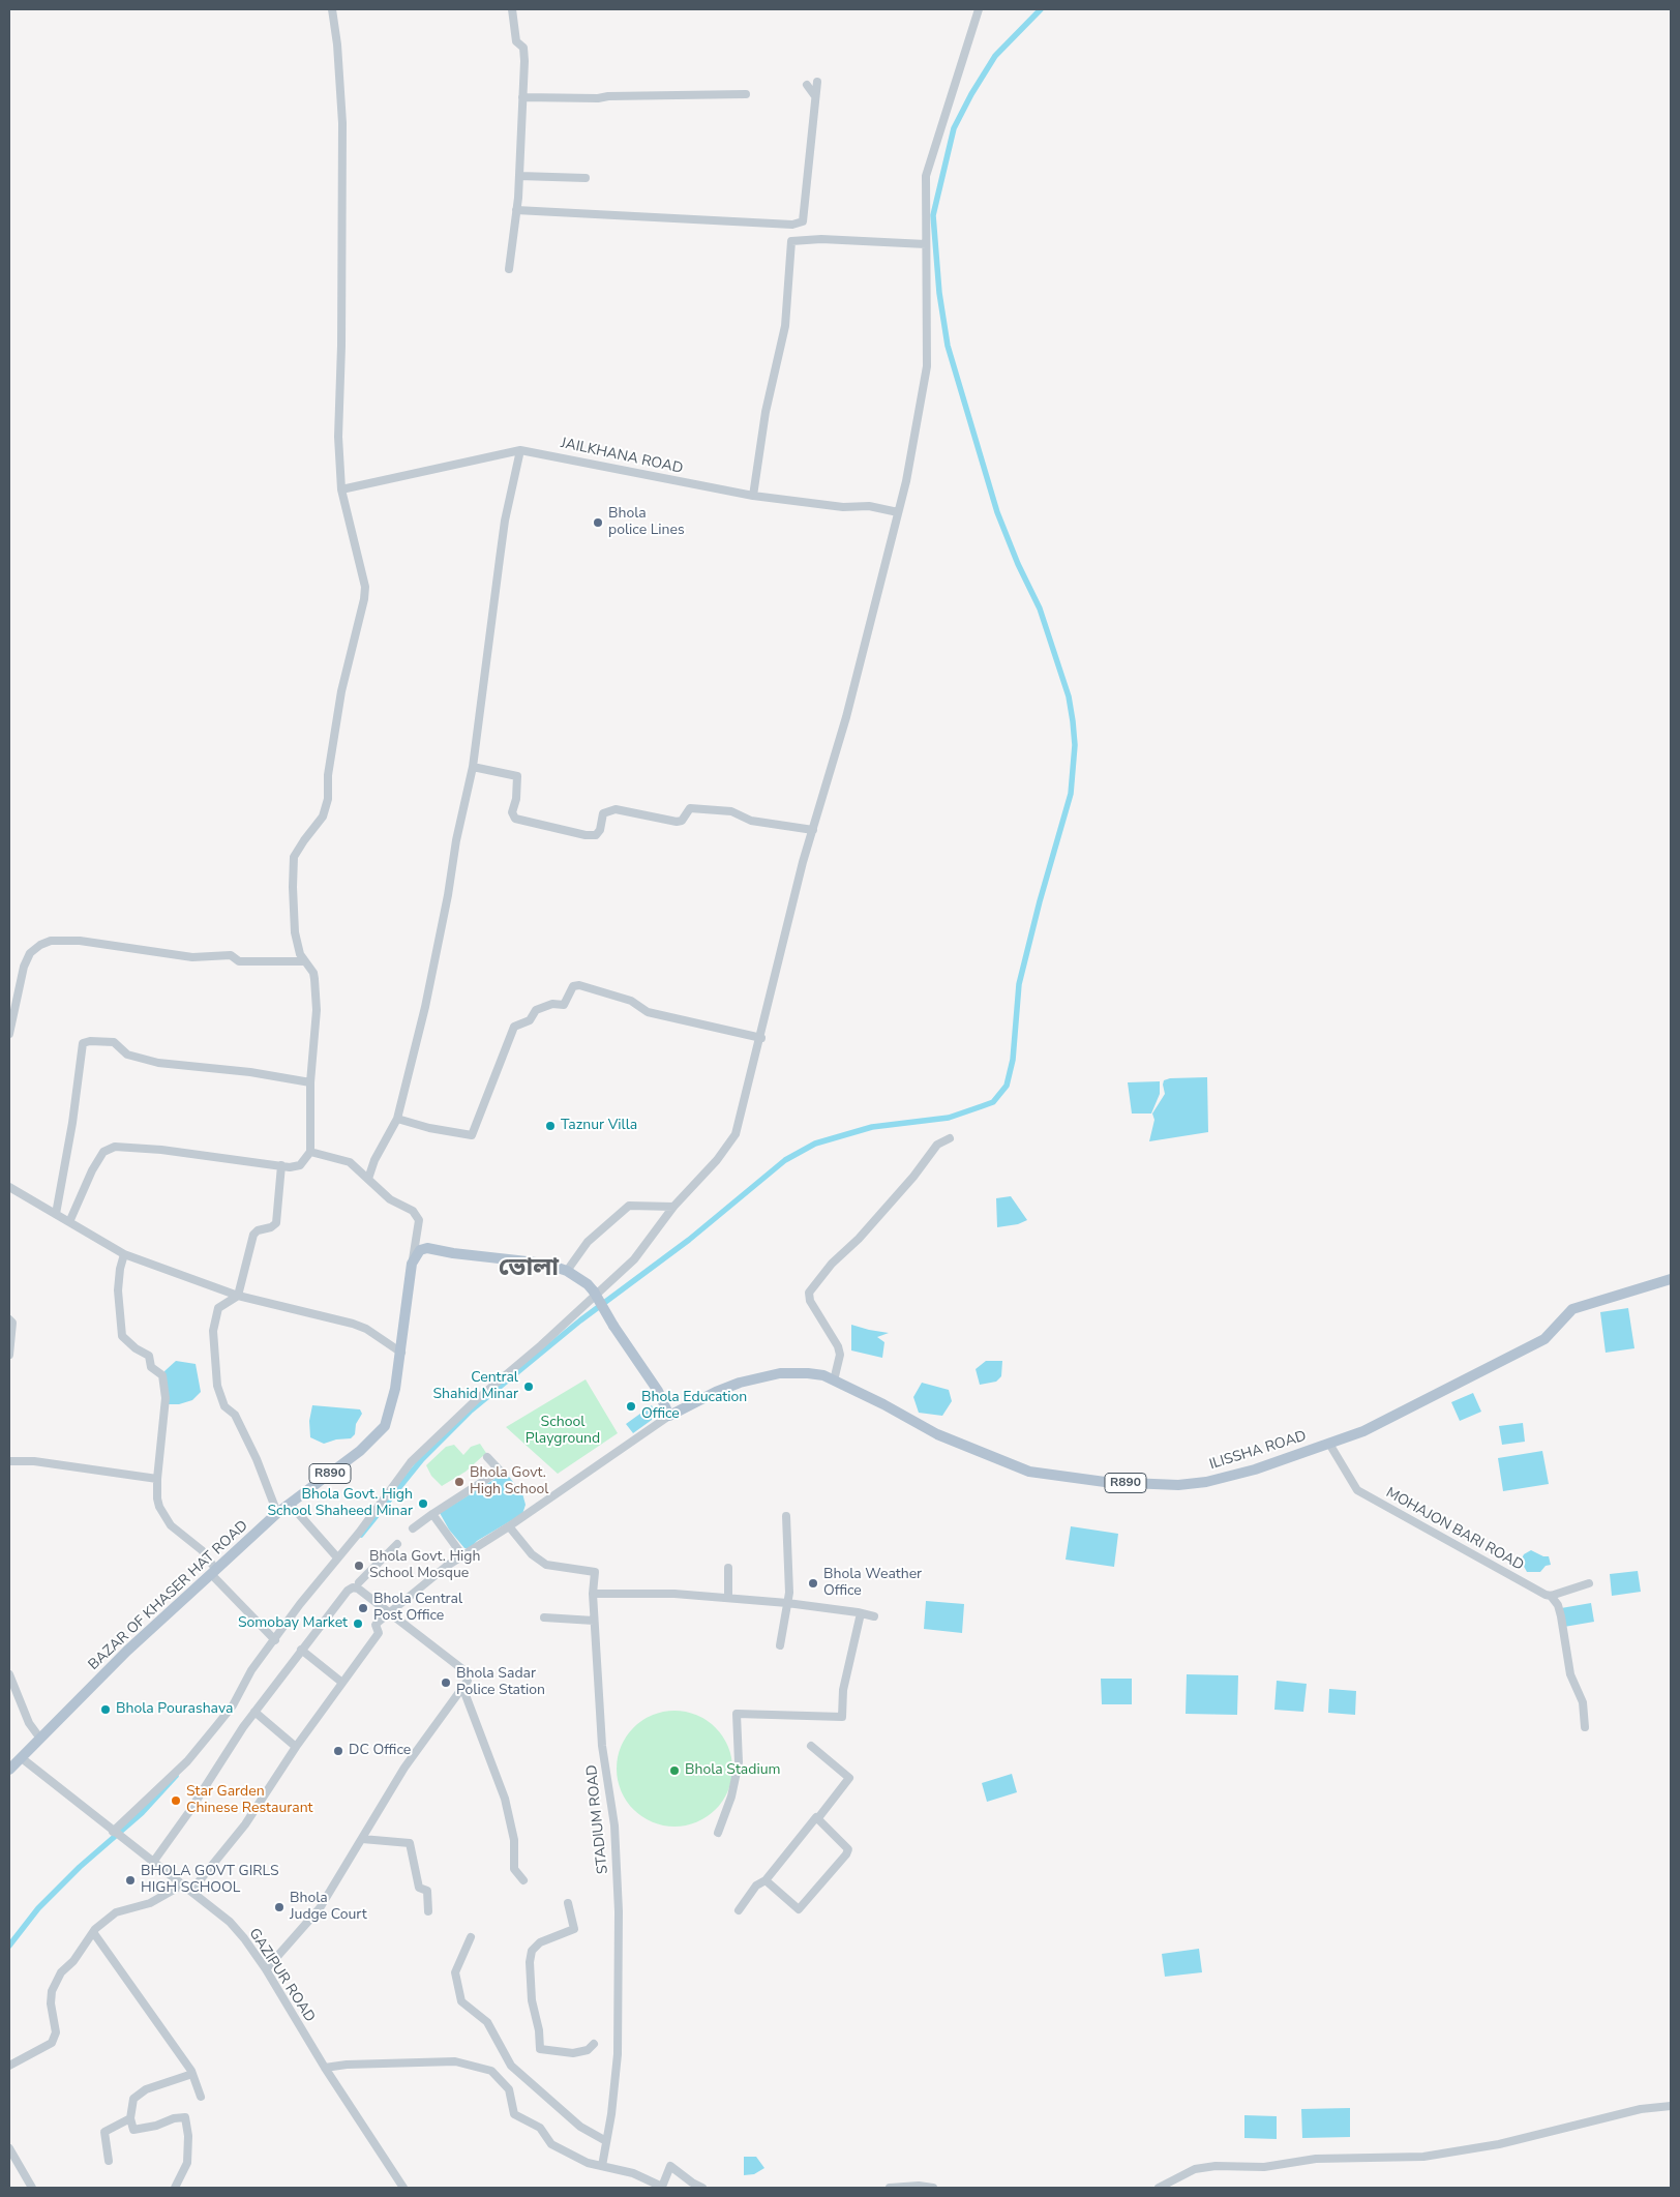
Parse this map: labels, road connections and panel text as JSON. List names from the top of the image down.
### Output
{
  "streets": {
    "main road": ["ILISSHA ROAD", "R890", "BAZAR OF KHASER HAT ROAD"],
    "street": [
      "JAILKHANA ROAD",
      "MOHAJON BARI ROAD",
      "STADIUM ROAD",
      "GAZIPUR ROAD"
    ]
  },
  "crossings": [
    ["ILISSHA ROAD", "MOHAJON BARI ROAD"],
    ["BAZAR OF KHASER HAT ROAD", "GAZIPUR ROAD"]
  ],
  "districts": ["ভোলা"],
  "parks": ["School Playground"],
  "places": [
    "Bhola police Lines",
    "Taznur Villa",
    "Central Shahid Minar",
    "Bhola Education Office",
    "Bhola Govt. High School",
    "Bhola Govt. High School Shaheed Minar",
    "Bhola Govt. High School Mosque",
    "Bhola Weather Office",
    "Bhola Central Post Office",
    "Somobay Market",
    "Bhola Sadar Police Station",
    "Bhola Pourashava",
    "DC Office",
    "Bhola Stadium",
    "Star Garden Chinese Restaurant",
    "BHOLA GOVT GIRLS HIGH SCHOOL",
    "Bhola Judge Court"
  ]
}
